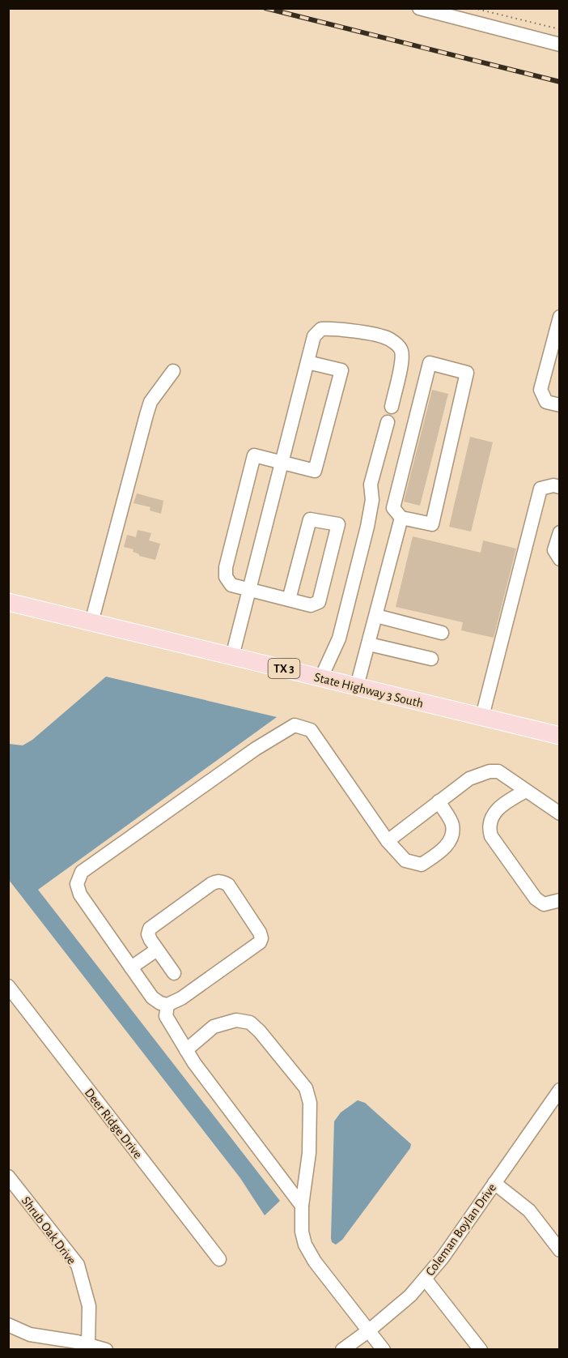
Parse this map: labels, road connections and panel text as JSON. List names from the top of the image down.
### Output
{
  "streets": {
    "main road": ["TX 3", "State Highway 3 South"],
    "street": ["Deer Ridge Drive", "Coleman Boylan Drive", "Shrub Oak Drive"]
  }
}
